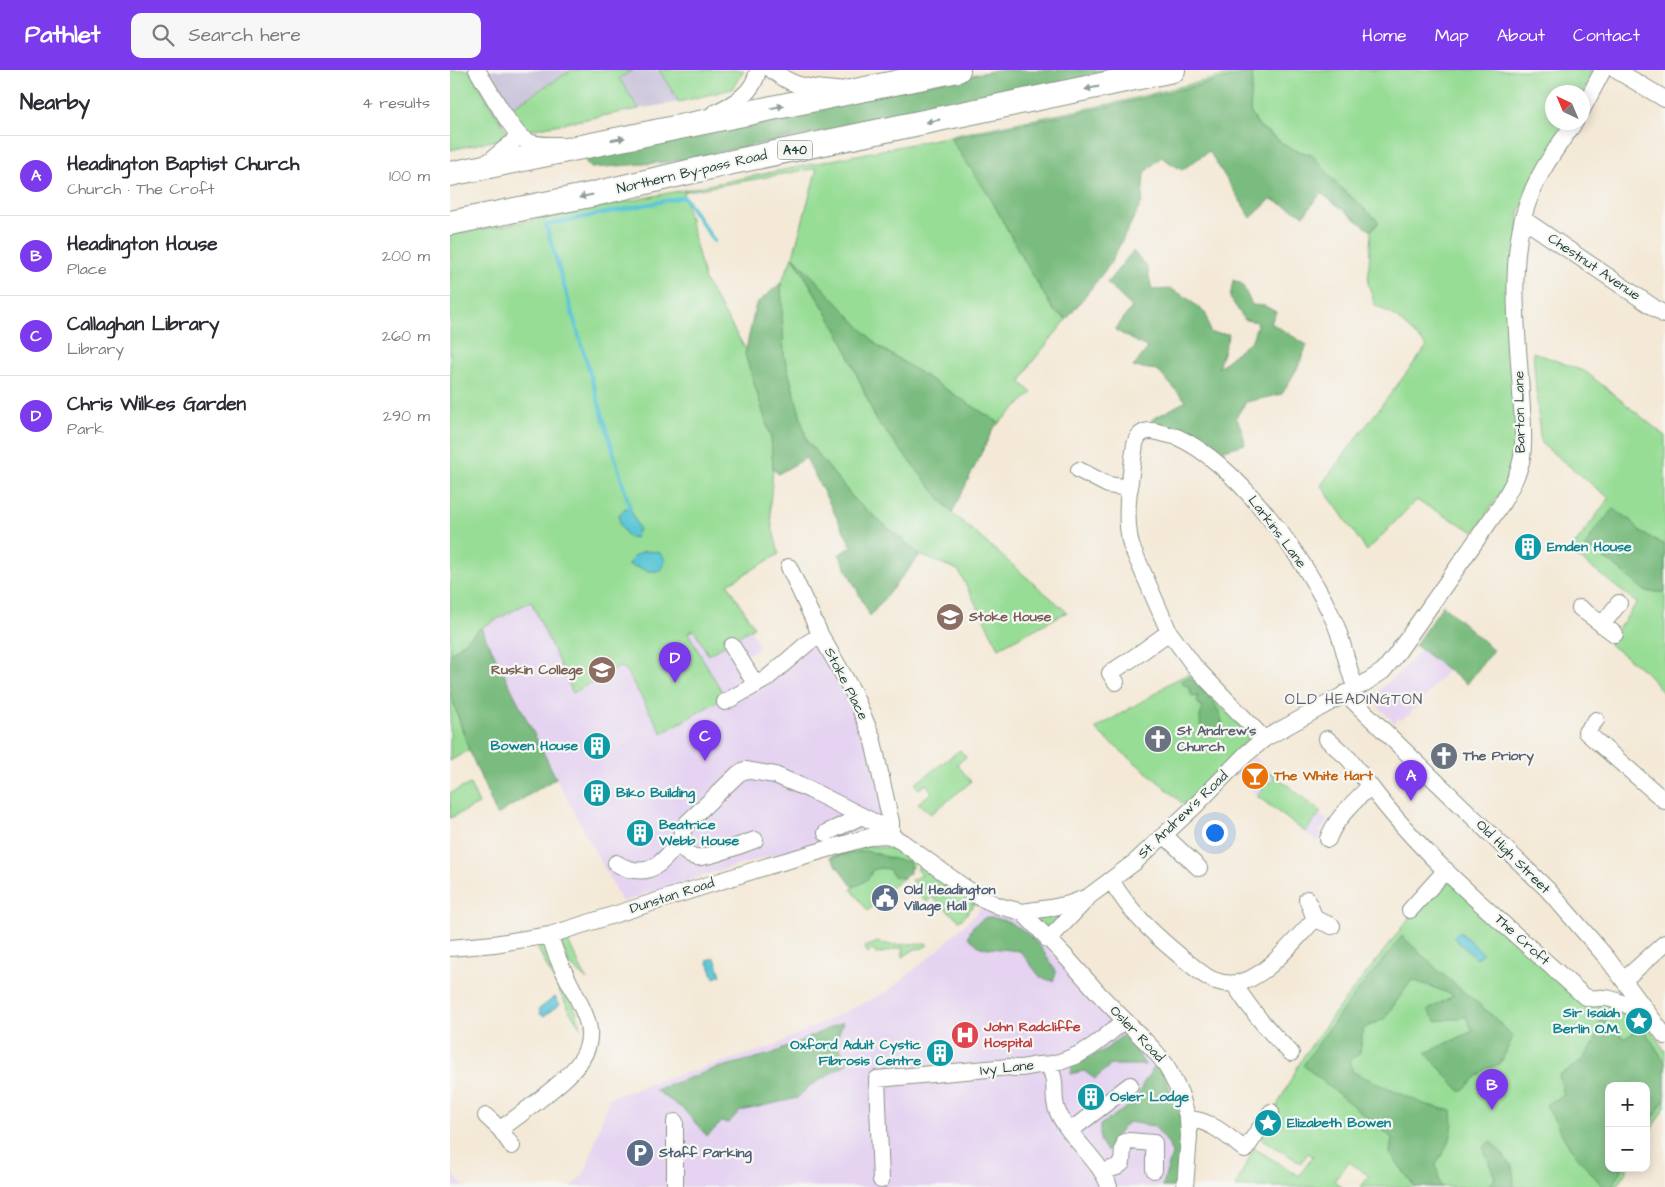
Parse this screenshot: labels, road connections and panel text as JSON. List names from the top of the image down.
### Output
{
  "streets": {
    "highway": ["A40", "Northern By-pass Road"],
    "street": [
      "Chestnut Avenue",
      "Barton Lane",
      "Larkins Lane",
      "Stoke Place",
      "St. Andrew's Road",
      "Old High Street",
      "Dunstan Road",
      "The Croft",
      "Osler Road",
      "Ivy Lane"
    ]
  },
  "crossings": [
    ["Chestnut Avenue", "Barton Lane"],
    ["Barton Lane", "Larkins Lane"],
    ["Barton Lane", "St. Andrew's Road"],
    ["Barton Lane", "Old High Street"],
    ["Larkins Lane", "St. Andrew's Road"],
    ["Larkins Lane", "Old High Street"],
    ["Stoke Place", "St. Andrew's Road"],
    ["Stoke Place", "Dunstan Road"],
    ["St. Andrew's Road", "Old High Street"],
    ["St. Andrew's Road", "Dunstan Road"],
    ["St. Andrew's Road", "Osler Road"],
    ["Old High Street", "The Croft"],
    ["Osler Road", "Ivy Lane"]
  ],
  "districts": ["OLD HEADINGTON"],
  "places": {
    "building": [
      "Emden House",
      "Bowen House",
      "Biko Building",
      "Beatrice Webb House",
      "Oxford Adult Cystic Fibrosis Centre",
      "Osler Lodge"
    ],
    "school or university": ["Stoke House", "Ruskin College"],
    "church": ["St Andrew's Church", "The Priory"],
    "bar": ["The White Hart"],
    "public building": ["Old Headington Village Hall"],
    "place": ["Sir Isaiah Berlin O.M.", "Elizabeth Bowen"],
    "hospital": ["John Radcliffe Hospital"],
    "parking": ["Staff Parking"]
  },
  "north": "top left",
  "page": {
    "header": "Pathlet",
    "search": "Search here",
    "nav": [
      "Home",
      "Map",
      "About",
      "Contact"
    ],
    "heading": ["Nearby", "4 results"],
    "list": [
      {
        "mark": "A",
        "name": "Headington Baptist Church",
        "note": "Church · The Croft",
        "value": "100 m"
      },
      {
        "mark": "B",
        "name": "Headington House",
        "note": "Place",
        "value": "200 m"
      },
      {
        "mark": "C",
        "name": "Callaghan Library",
        "note": "Library",
        "value": "260 m"
      },
      {
        "mark": "D",
        "name": "Chris Wilkes Garden",
        "note": "Park",
        "value": "290 m"
      }
    ],
    "pins": [
      "D",
      "C",
      "A",
      "B"
    ],
    "map_buttons": ["+", "−"]
  }
}
